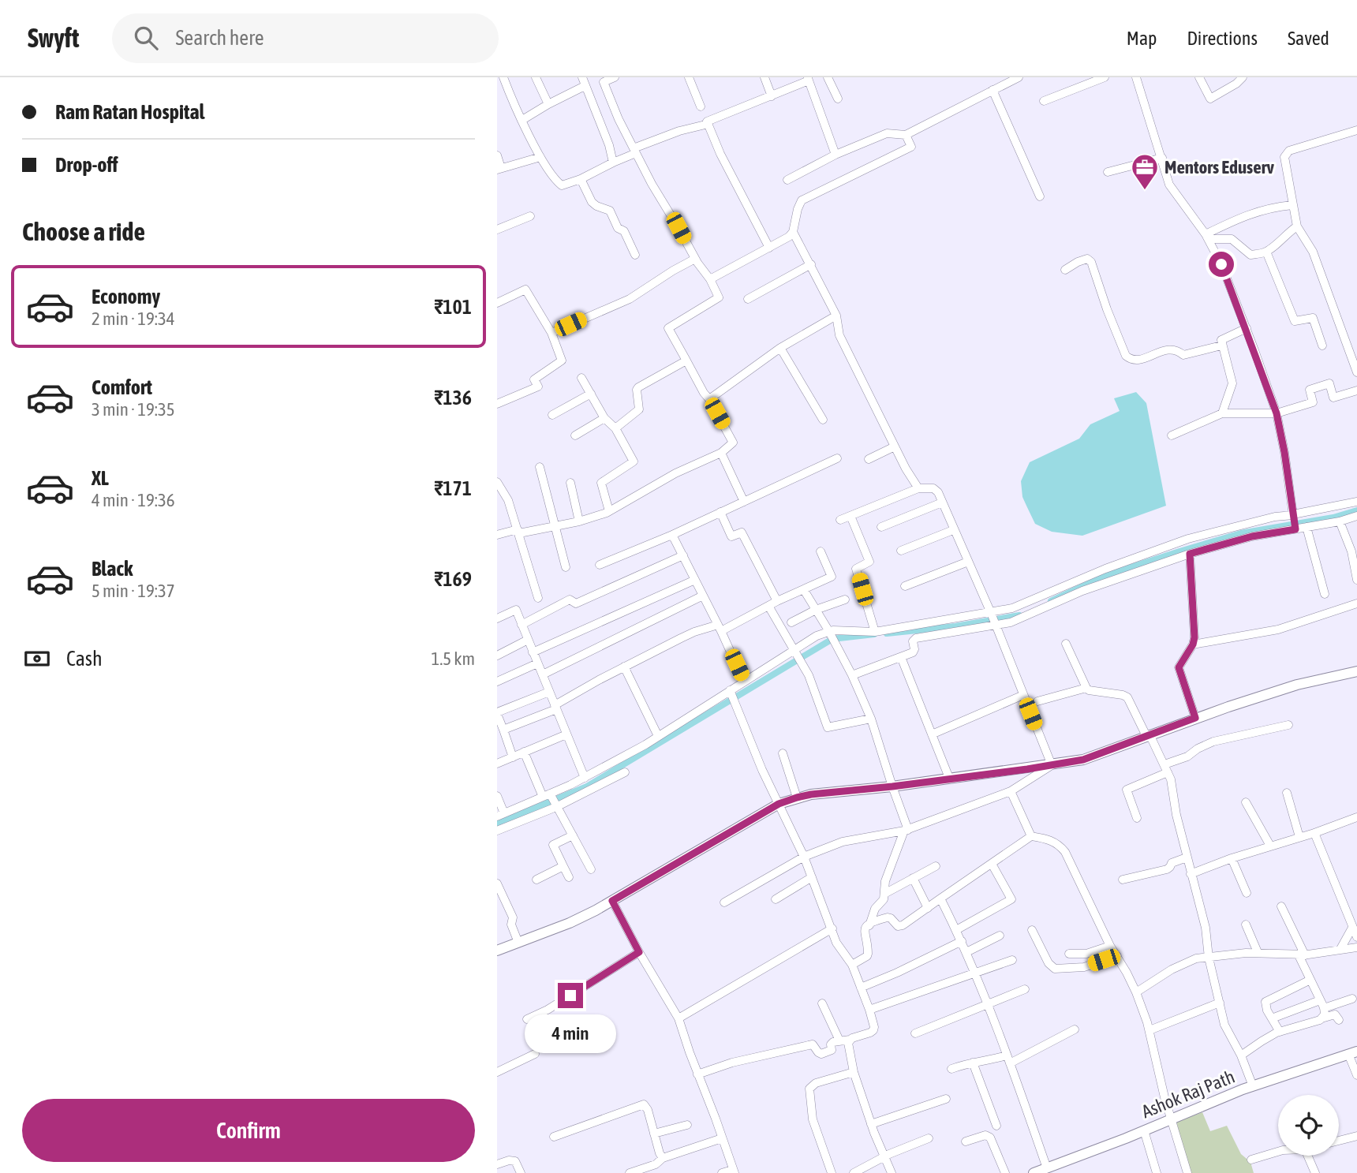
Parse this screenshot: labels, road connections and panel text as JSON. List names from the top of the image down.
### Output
{
  "streets": {
    "main road": ["Ashok Raj Path"]
  },
  "places": {
    "office": ["Mentors Eduserv"]
  },
  "page": {
    "header": "Swyft",
    "search": "Search here",
    "nav": ["Map", "Directions", "Saved"],
    "banner": ["Ram Ratan Hospital", "Drop-off"],
    "heading": "Choose a ride",
    "list": [
      {
        "name": "Economy",
        "note": "2 min · 19:34",
        "value": "₹101"
      },
      {
        "name": "Comfort",
        "note": "3 min · 19:35",
        "value": "₹136"
      },
      {
        "name": "XL",
        "note": "4 min · 19:36",
        "value": "₹171"
      },
      {
        "name": "Black",
        "note": "5 min · 19:37",
        "value": "₹169"
      }
    ],
    "pay": ["Cash", "1.5 km"],
    "bubble": "4 min",
    "buttons": "Confirm"
  }
}
